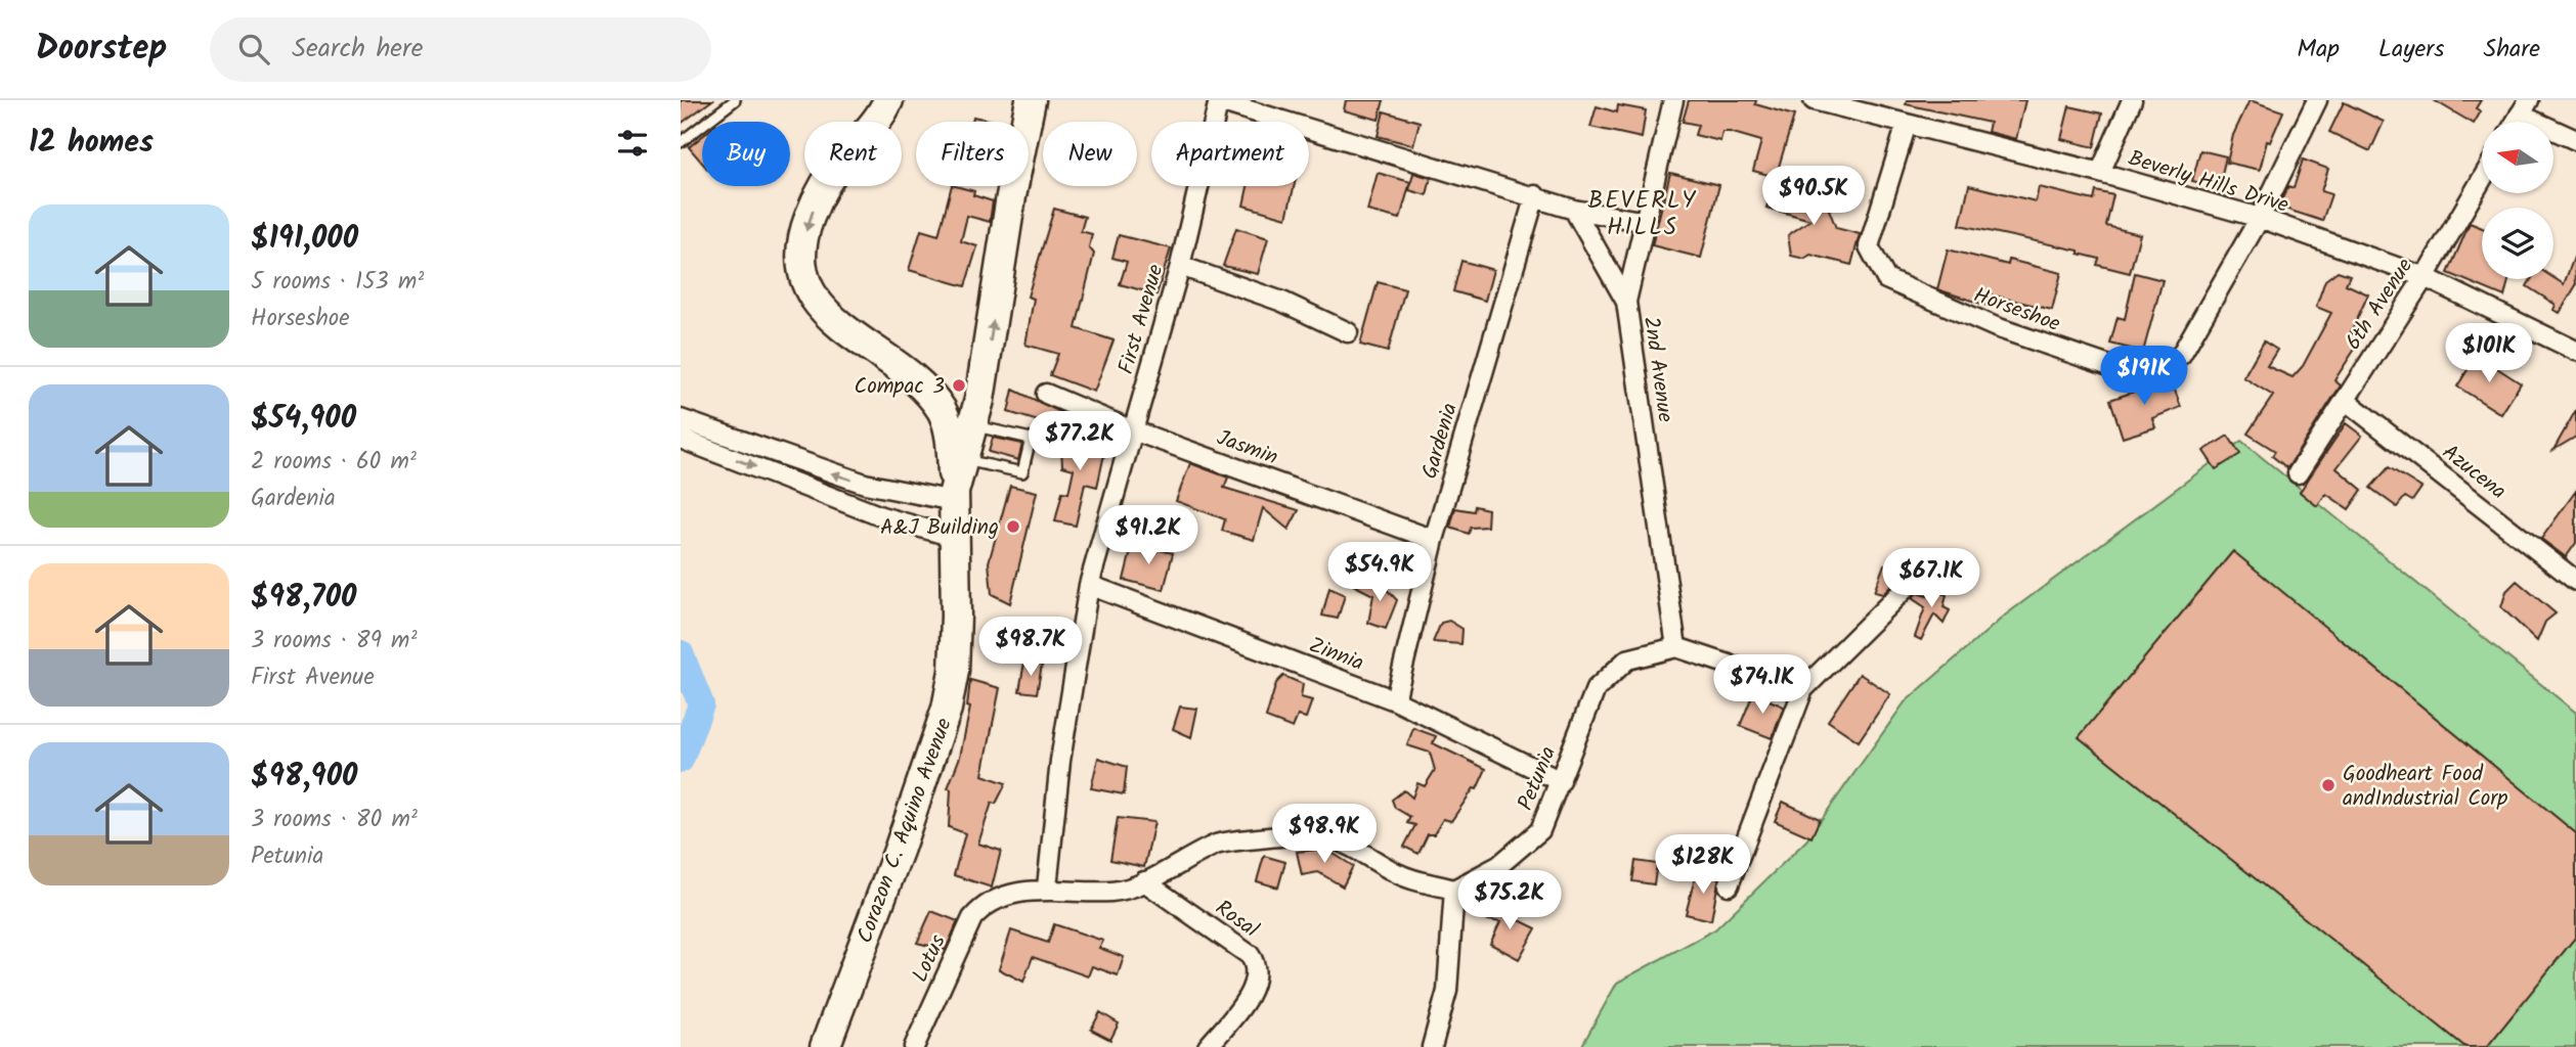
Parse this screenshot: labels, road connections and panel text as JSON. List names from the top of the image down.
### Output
{
  "streets": {
    "main road": ["Corazon C. Aquino Avenue"],
    "street": [
      "Beverly Hills Drive",
      "6th Avenue",
      "Horseshoe",
      "First Avenue",
      "2nd Avenue",
      "Gardenia",
      "Jasmin",
      "Azucena",
      "Zinnia",
      "Petunia",
      "Rosal",
      "Lotus"
    ]
  },
  "crossings": [
    ["Beverly Hills Drive", "6th Avenue"],
    ["Beverly Hills Drive", "Horseshoe"],
    ["6th Avenue", "Azucena"],
    ["First Avenue", "Jasmin"],
    ["First Avenue", "Zinnia"],
    ["First Avenue", "Lotus"],
    ["2nd Avenue", "Petunia"],
    ["Gardenia", "Jasmin"],
    ["Gardenia", "Zinnia"],
    ["Zinnia", "Petunia"]
  ],
  "districts": ["BEVERLY HILLS"],
  "places": ["Compac 3", "A&J Building", "Goodheart Food andIndustrial Corp"],
  "north": "left",
  "page": {
    "header": "Doorstep",
    "search": "Search here",
    "nav": ["Map", "Layers", "Share"],
    "heading": "12 homes",
    "chip": [
      "Buy",
      "Rent",
      "Filters",
      "New",
      "Apartment"
    ],
    "price": [
      "$90.5K",
      "$101K",
      "$191K",
      "$77.2K",
      "$91.2K",
      "$54.9K",
      "$67.1K",
      "$98.7K",
      "$74.1K",
      "$98.9K",
      "$128K",
      "$75.2K"
    ],
    "list": [
      {
        "name": "$191,000",
        "note": "5 rooms · 153 m² · Horseshoe"
      },
      {
        "name": "$54,900",
        "note": "2 rooms · 60 m² · Gardenia"
      },
      {
        "name": "$98,700",
        "note": "3 rooms · 89 m² · First Avenue"
      },
      {
        "name": "$98,900",
        "note": "3 rooms · 80 m² · Petunia"
      }
    ]
  }
}
